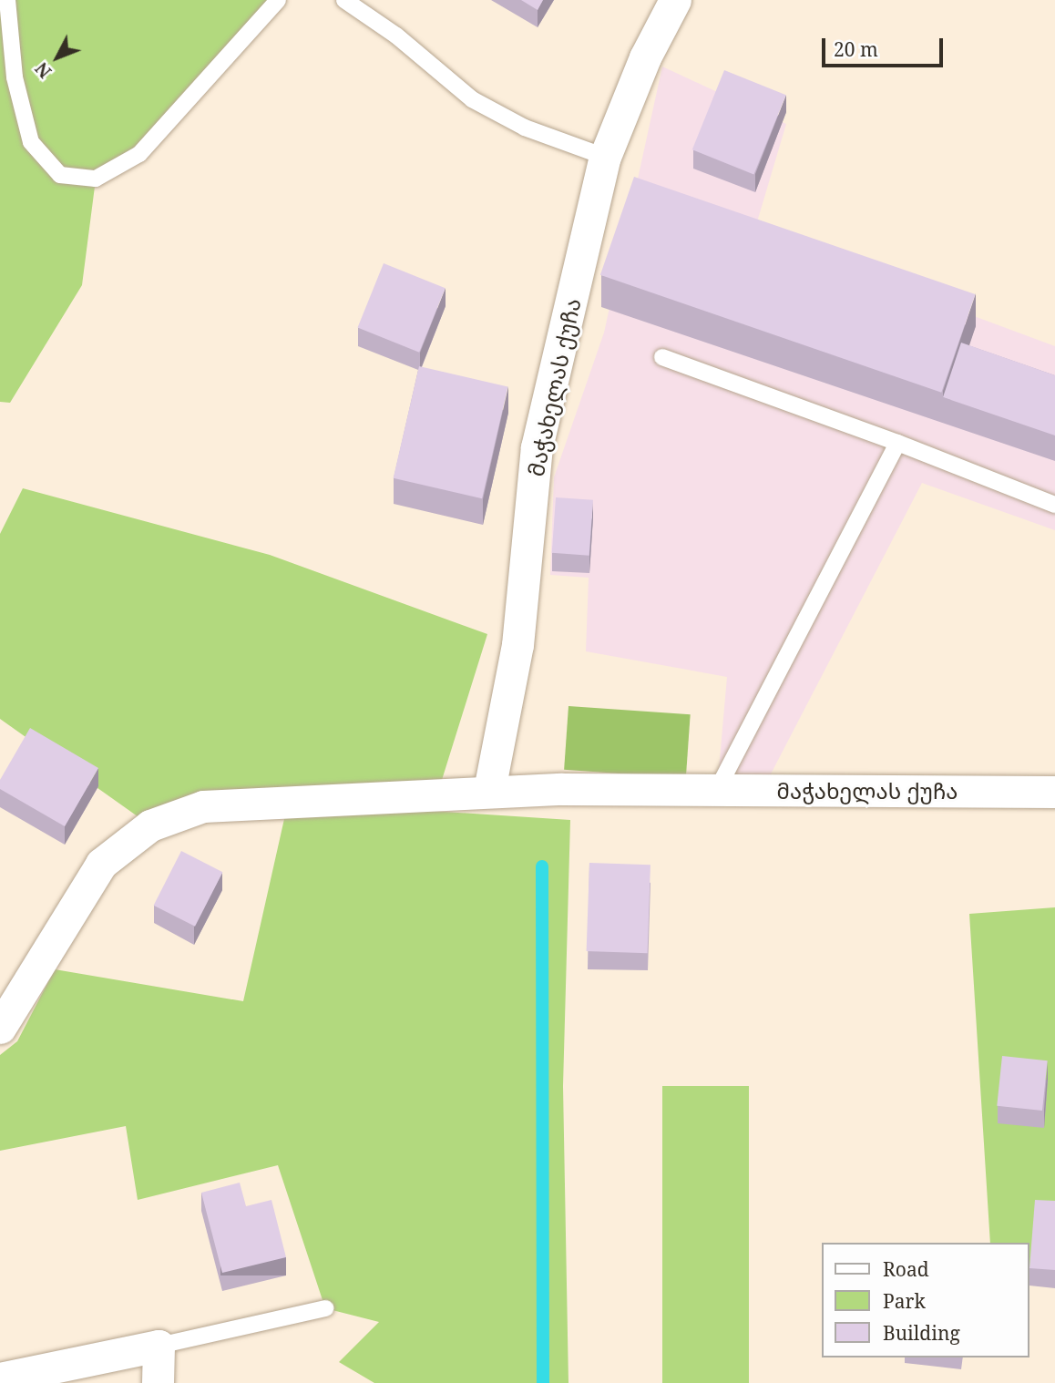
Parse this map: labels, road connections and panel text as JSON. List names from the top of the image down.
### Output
{
  "streets": {
    "street": ["მაჭახელას ქუჩა"]
  },
  "legend": ["Road", "Park", "Building"],
  "scale_bar": "20 m",
  "north": "bottom left"
}
